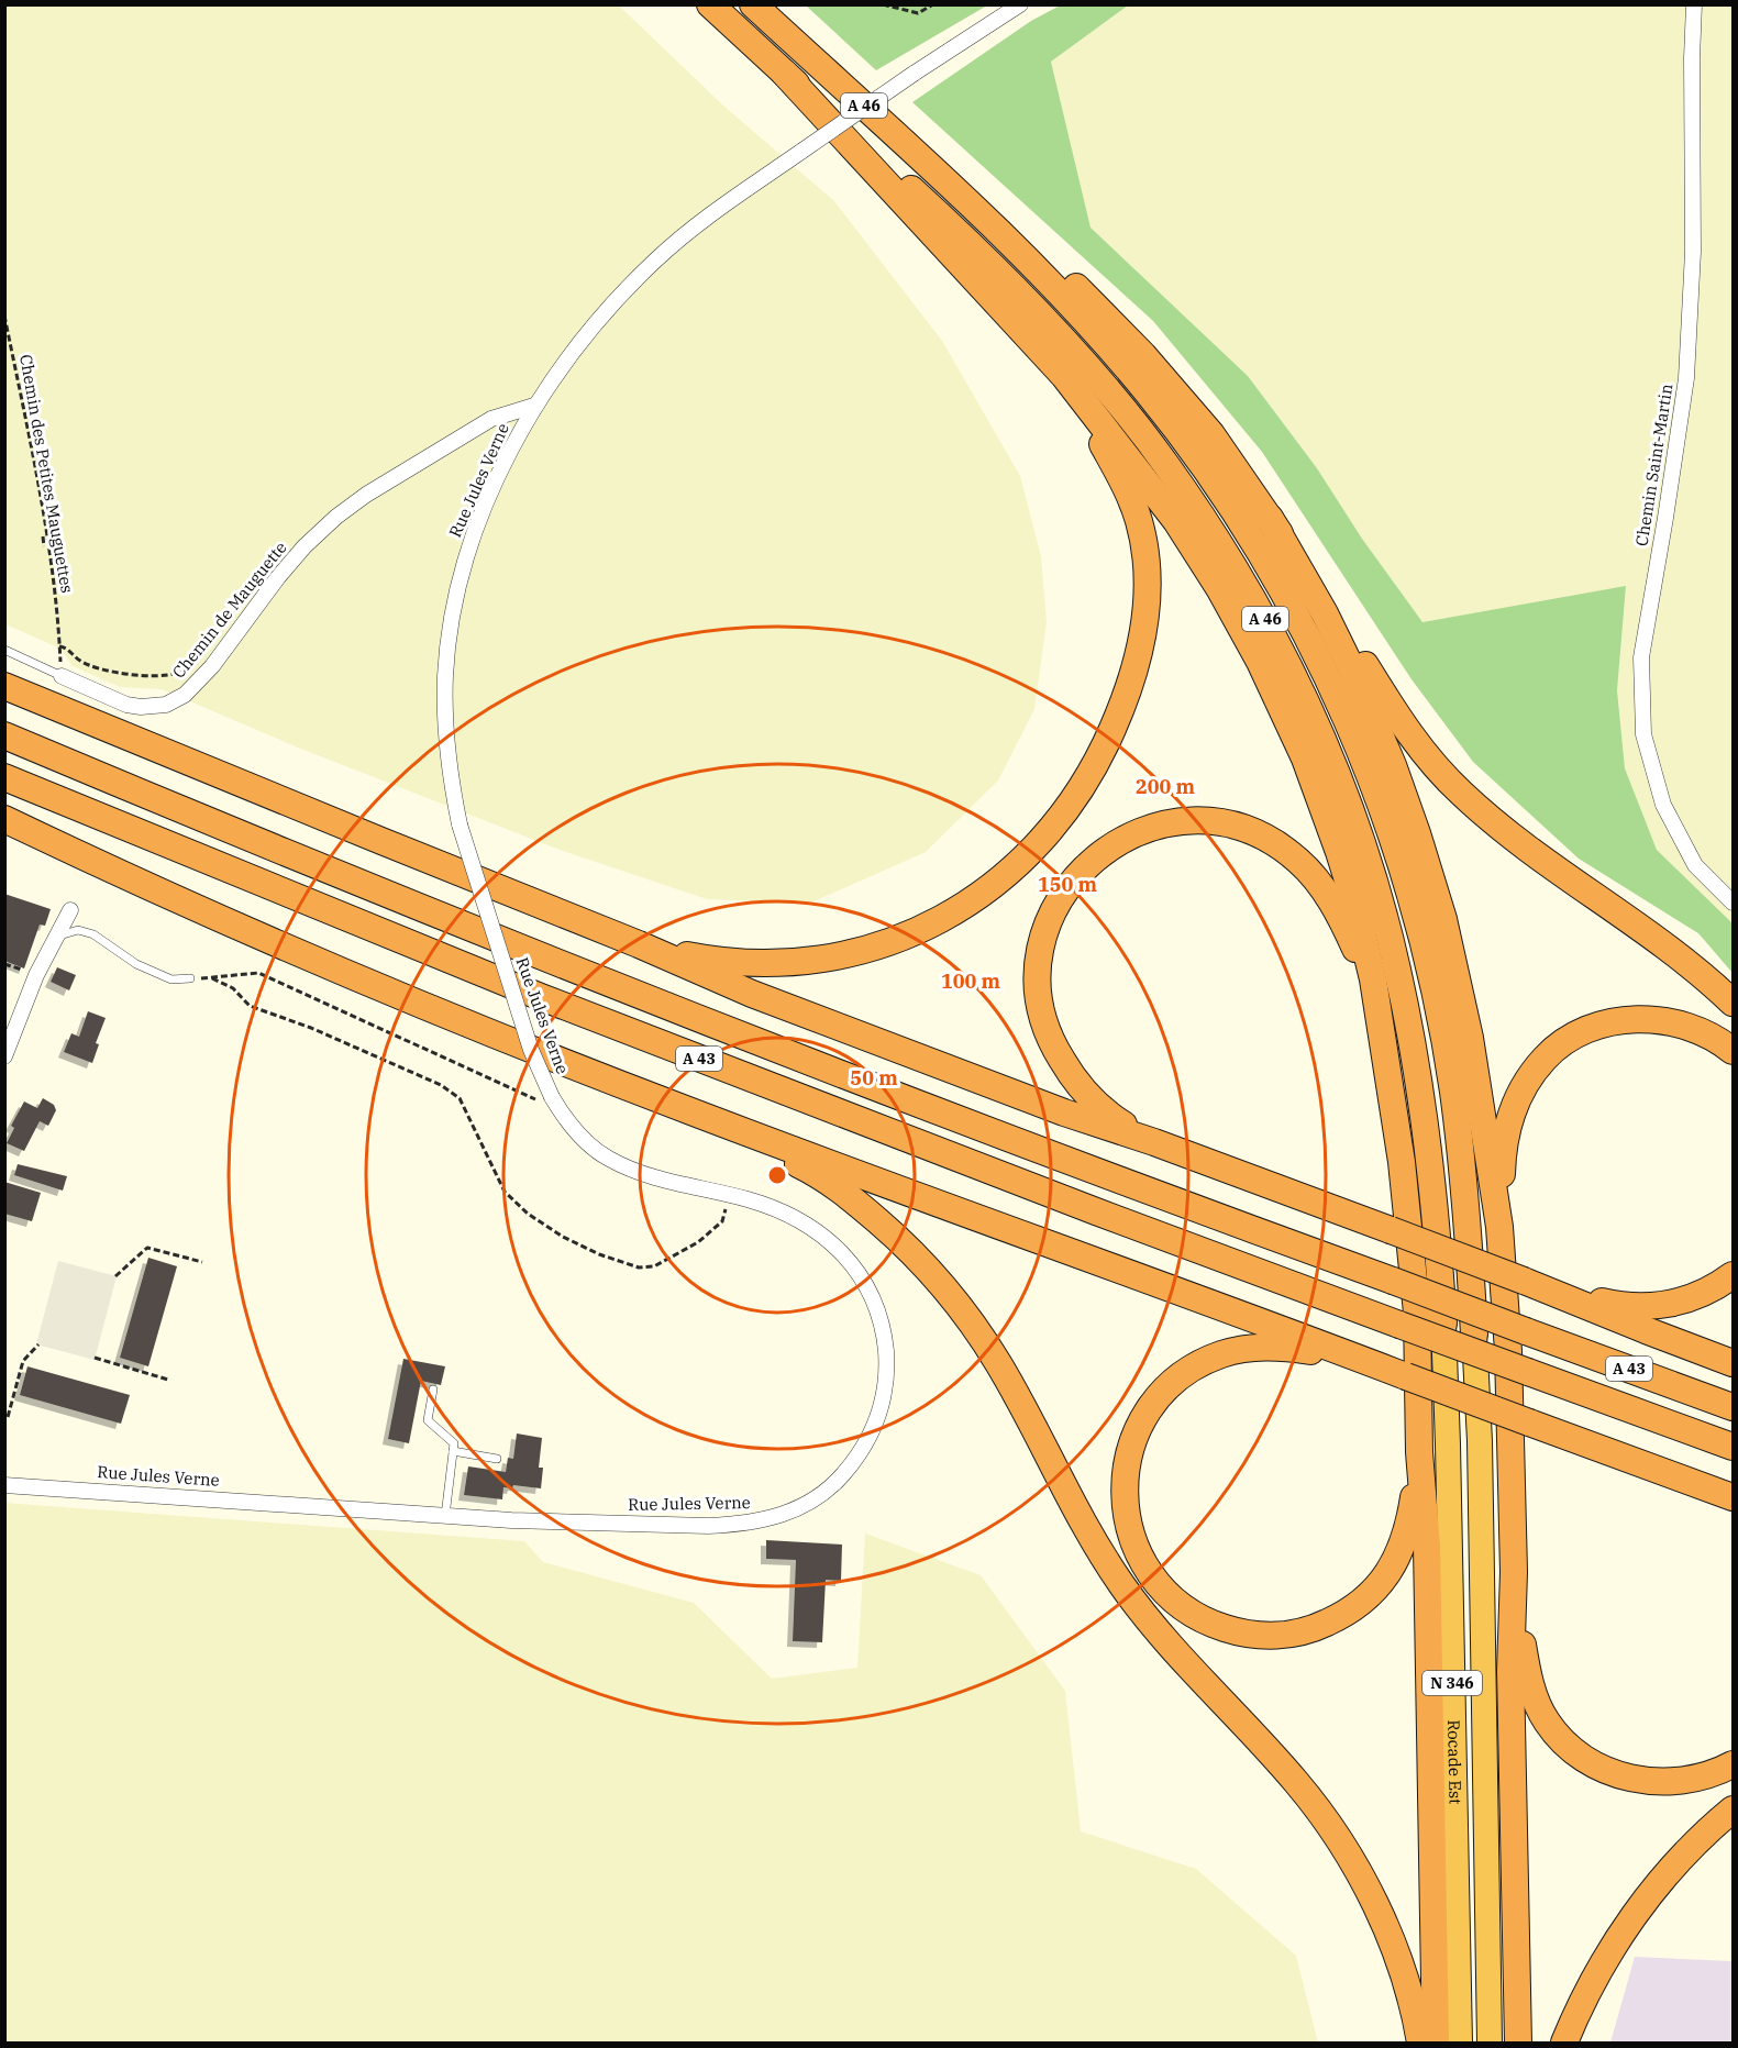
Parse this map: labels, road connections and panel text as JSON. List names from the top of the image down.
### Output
{
  "streets": {
    "highway": [
      "A 46",
      "A 43",
      "N 346",
      "Rocade Est"
    ],
    "street": ["Chemin Saint-Martin", "Rue Jules Verne", "Chemin de Mauguette"],
    "path": ["Chemin des Petites Mauguettes"]
  },
  "crossings": [
    ["A 46", "Rocade Est"],
    ["Chemin des Petites Mauguettes", "Chemin de Mauguette"],
    ["Rue Jules Verne", "Chemin de Mauguette"]
  ],
  "rings": [
    "200 m",
    "150 m",
    "100 m",
    "50 m"
  ]
}
